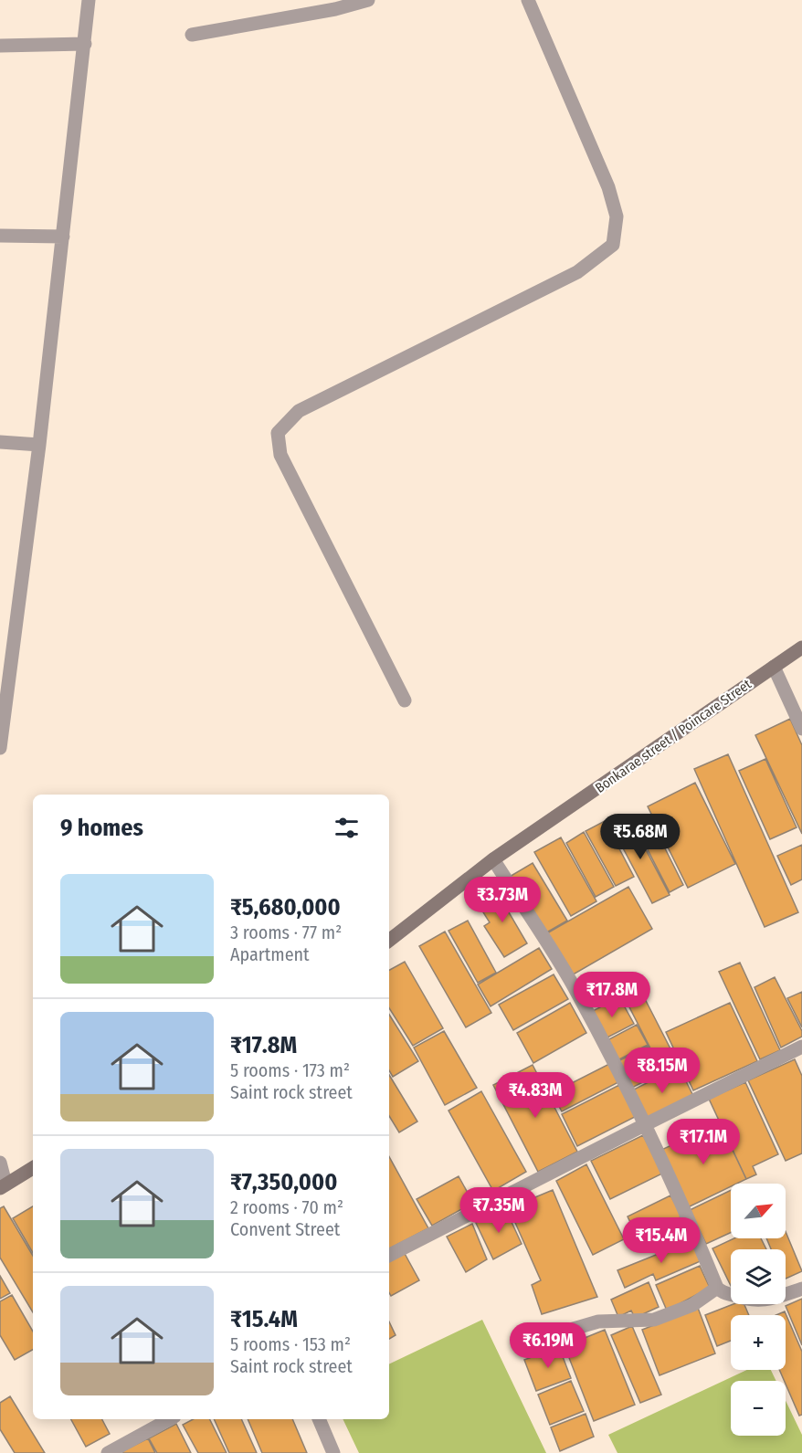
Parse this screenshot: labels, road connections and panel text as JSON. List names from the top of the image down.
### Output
{
  "streets": {
    "street": ["Bonkarae street / Poincare Street"]
  },
  "north": "top right",
  "page": {
    "heading": "9 homes",
    "price": [
      "₹5.68M",
      "₹3.73M",
      "₹17.8M",
      "₹8.15M",
      "₹4.83M",
      "₹17.1M",
      "₹7.35M",
      "₹15.4M",
      "₹6.19M"
    ],
    "list": [
      {
        "name": "₹5,680,000",
        "note": "3 rooms · 77 m² · Apartment"
      },
      {
        "name": "₹17.8M",
        "note": "5 rooms · 173 m² · Saint rock street"
      },
      {
        "name": "₹7,350,000",
        "note": "2 rooms · 70 m² · Convent Street"
      },
      {
        "name": "₹15.4M",
        "note": "5 rooms · 153 m² · Saint rock street"
      }
    ],
    "map_buttons": ["+", "−"]
  }
}
